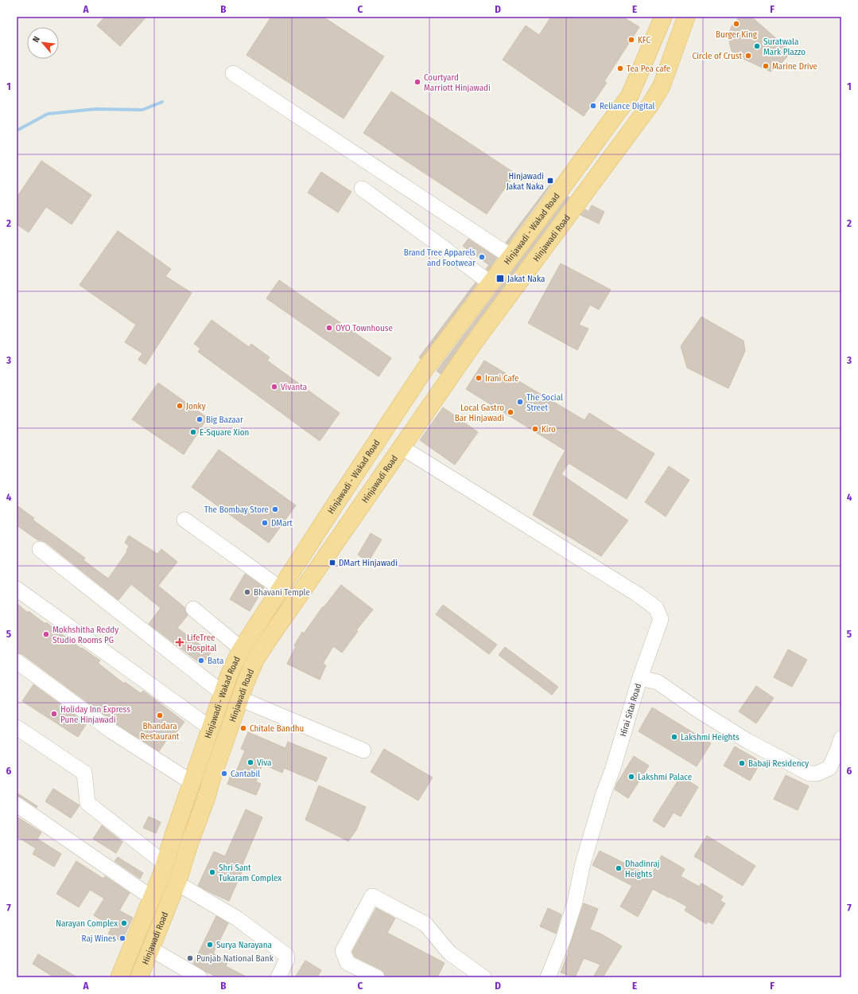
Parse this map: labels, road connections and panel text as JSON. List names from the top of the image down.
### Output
{
  "streets": {
    "main road": ["Hinjawadi - Wakad Road", "Hinjawadi Road"],
    "street": ["Hirai Sitai Road"]
  },
  "places": {
    "other": [
      "Burger King",
      "KFC",
      "Suratwala Mark Plazzo",
      "Circle of Crust",
      "Marine Drive",
      "Tea Pea cafe",
      "Courtyard Marriott Hinjawadi",
      "Reliance Digital",
      "Brand Tree Apparels and Footwear",
      "OYO Townhouse",
      "Irani Cafe",
      "Vivanta",
      "The Social Street",
      "Jonky",
      "Local Gastro Bar Hinjawadi",
      "Big Bazaar",
      "Kiro",
      "E-Square Xion",
      "The Bombay Store",
      "DMart",
      "Bhavani Temple",
      "Mokhshitha Reddy Studio Rooms PG",
      "Bata",
      "Holiday Inn Express Pune Hinjawadi",
      "Bhandara Restaurant",
      "Chitale Bandhu",
      "Lakshmi Heights",
      "Viva",
      "Babaji Residency",
      "Cantabil",
      "Lakshmi Palace",
      "Dhadinraj Heights",
      "Shri Sant Tukaram Complex",
      "Narayan Complex",
      "Raj Wines",
      "Surya Narayana",
      "Punjab National Bank"
    ],
    "transit": ["Hinjawadi Jakat Naka", "Jakat Naka", "DMart Hinjawadi"],
    "health": ["LifeTree Hospital"]
  },
  "north": "top left",
  "grid": {
    "columns": [
      "A",
      "B",
      "C",
      "D",
      "E",
      "F"
    ],
    "rows": [
      "1",
      "2",
      "3",
      "4",
      "5",
      "6",
      "7"
    ]
  }
}
